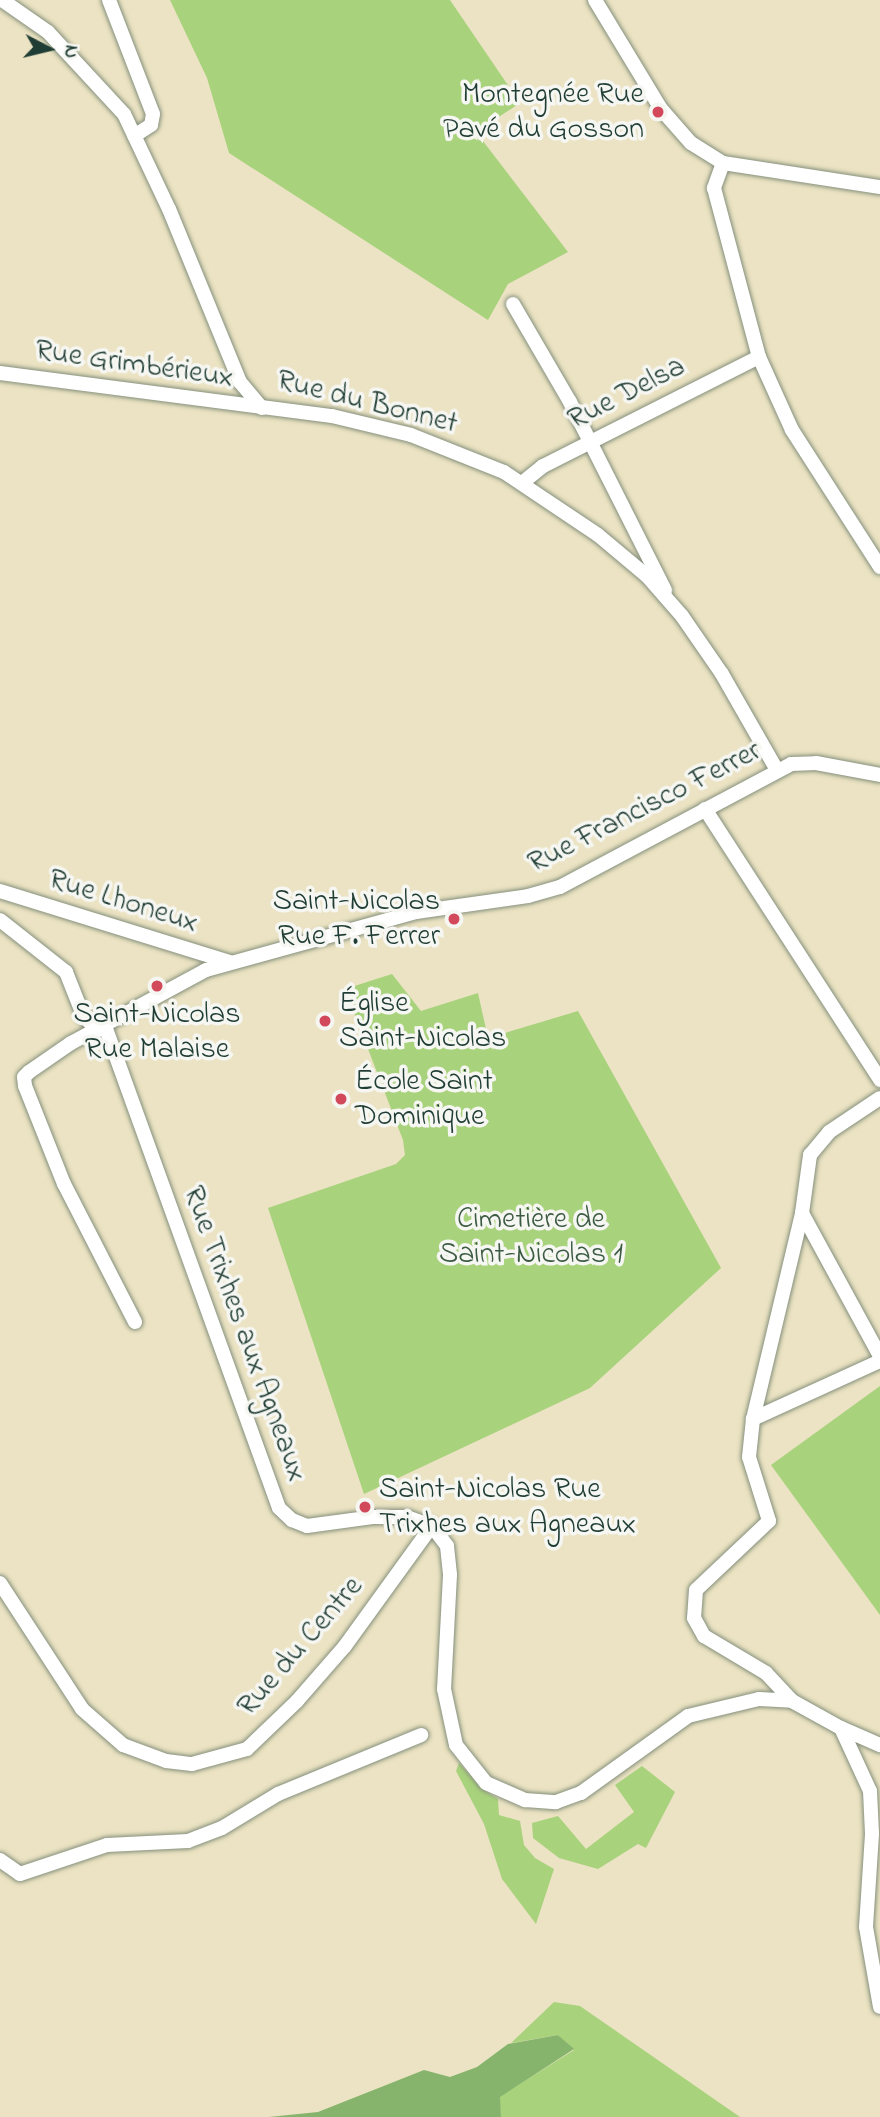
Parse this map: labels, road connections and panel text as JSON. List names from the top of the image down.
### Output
{
  "streets": {
    "street": [
      "Rue Grimbérieux",
      "Rue Delsa",
      "Rue du Bonnet",
      "Rue Francisco Ferrer",
      "Rue Lhoneux",
      "Rue Trixhes aux Agneaux",
      "Rue du Centre"
    ]
  },
  "crossings": [
    ["Rue Grimbérieux", "Rue du Bonnet"],
    ["Rue Delsa", "Rue du Bonnet"],
    ["Rue du Bonnet", "Rue Francisco Ferrer"],
    ["Rue Francisco Ferrer", "Rue Lhoneux"],
    ["Rue Francisco Ferrer", "Rue Trixhes aux Agneaux"],
    ["Rue Trixhes aux Agneaux", "Rue du Centre"]
  ],
  "parks": ["Cimetière de Saint-Nicolas 1"],
  "places": [
    "Montegnée Rue Pavé du Gosson",
    "Saint-Nicolas Rue F. Ferrer",
    "Saint-Nicolas Rue Malaise",
    "Église Saint-Nicolas",
    "École Saint Dominique",
    "Saint-Nicolas Rue Trixhes aux Agneaux"
  ],
  "north": "right"
}
